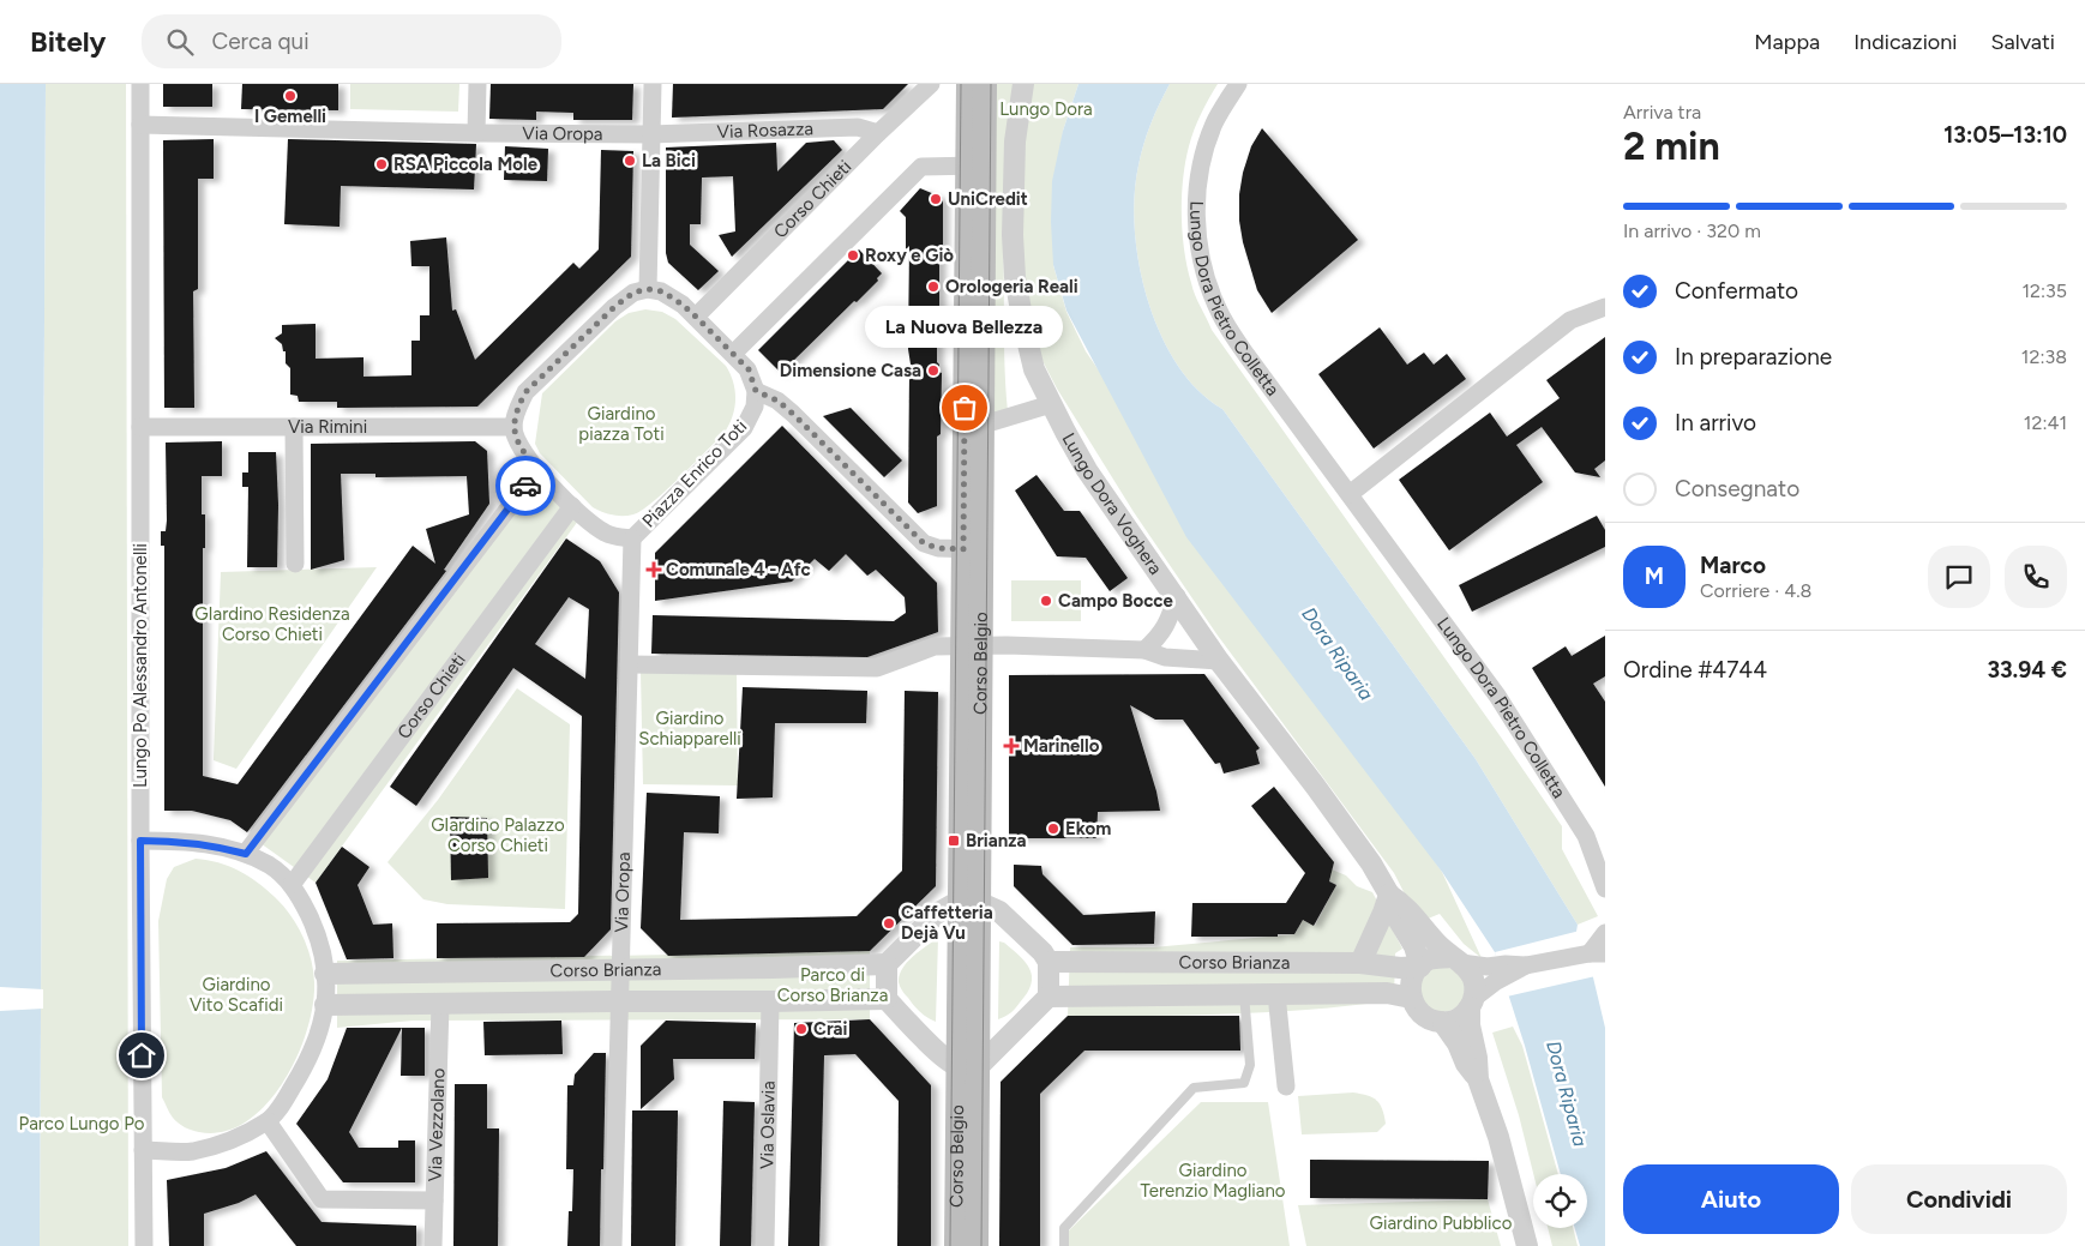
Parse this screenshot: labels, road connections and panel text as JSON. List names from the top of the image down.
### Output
{
  "streets": {
    "main road": ["Corso Belgio"],
    "street": [
      "Via Rosazza",
      "Via Oropa",
      "Corso Chieti",
      "Lungo Dora Pietro Colletta",
      "Via Rimini",
      "Piazza Enrico Toti",
      "Lungo Dora Voghera",
      "Lungo Po Alessandro Antonelli",
      "Corso Brianza",
      "Via Oslavia",
      "Via Vezzolano"
    ]
  },
  "crossings": [
    ["Via Rosazza", "Via Oropa"],
    ["Via Rosazza", "Corso Chieti"],
    ["Via Oropa", "Piazza Enrico Toti"],
    ["Via Oropa", "Corso Belgio"],
    ["Via Oropa", "Lungo Po Alessandro Antonelli"],
    ["Via Oropa", "Corso Brianza"],
    ["Corso Chieti", "Piazza Enrico Toti"],
    ["Via Rimini", "Piazza Enrico Toti"],
    ["Via Rimini", "Lungo Po Alessandro Antonelli"],
    ["Lungo Dora Voghera", "Corso Brianza"],
    ["Corso Brianza", "Via Oslavia"],
    ["Corso Brianza", "Via Vezzolano"]
  ],
  "water": ["Dora Riparia"],
  "parks": [
    "Lungo Dora",
    "Giardino piazza Toti",
    "GIardino Residenza Corso Chieti",
    "Giardino Schiapparelli",
    "GIardino Palazzo Corso Chieti",
    "Parco di Corso Brianza",
    "Giardino Vito Scafidi",
    "Parco Lungo Po",
    "Giardino Terenzio Magliano",
    "Giardino Pubblico"
  ],
  "places": {
    "other": [
      "I Gemelli",
      "La Bici",
      "RSA Piccola Mole",
      "UniCredit",
      "Roxy e Giò",
      "Orologeria Reali",
      "Dimensione Casa",
      "La Nuova Bellezza",
      "Campo Bocce",
      "Ekom",
      "Caffetteria Dejà Vu",
      "Crai"
    ],
    "health": ["Comunale 4 - Afc", "Marinello"],
    "transit": ["Brianza"]
  },
  "page": {
    "header": "Bitely",
    "search": "Cerca qui",
    "nav": ["Mappa", "Indicazioni", "Salvati"],
    "heading": ["2 min", "Arriva tra", "13:05–13:10"],
    "panel": [
      "Marco",
      "Corriere · 4.8",
      "Ordine #4744",
      "33.94 €"
    ],
    "bar": "In arrivo · 320 m",
    "list": [
      ["Confermato", "12:35"],
      ["In preparazione", "12:38"],
      ["In arrivo", "12:41"],
      "Consegnato"
    ],
    "bubble": "La Nuova Bellezza",
    "round": "M",
    "buttons": ["Aiuto", "Condividi"]
  }
}
